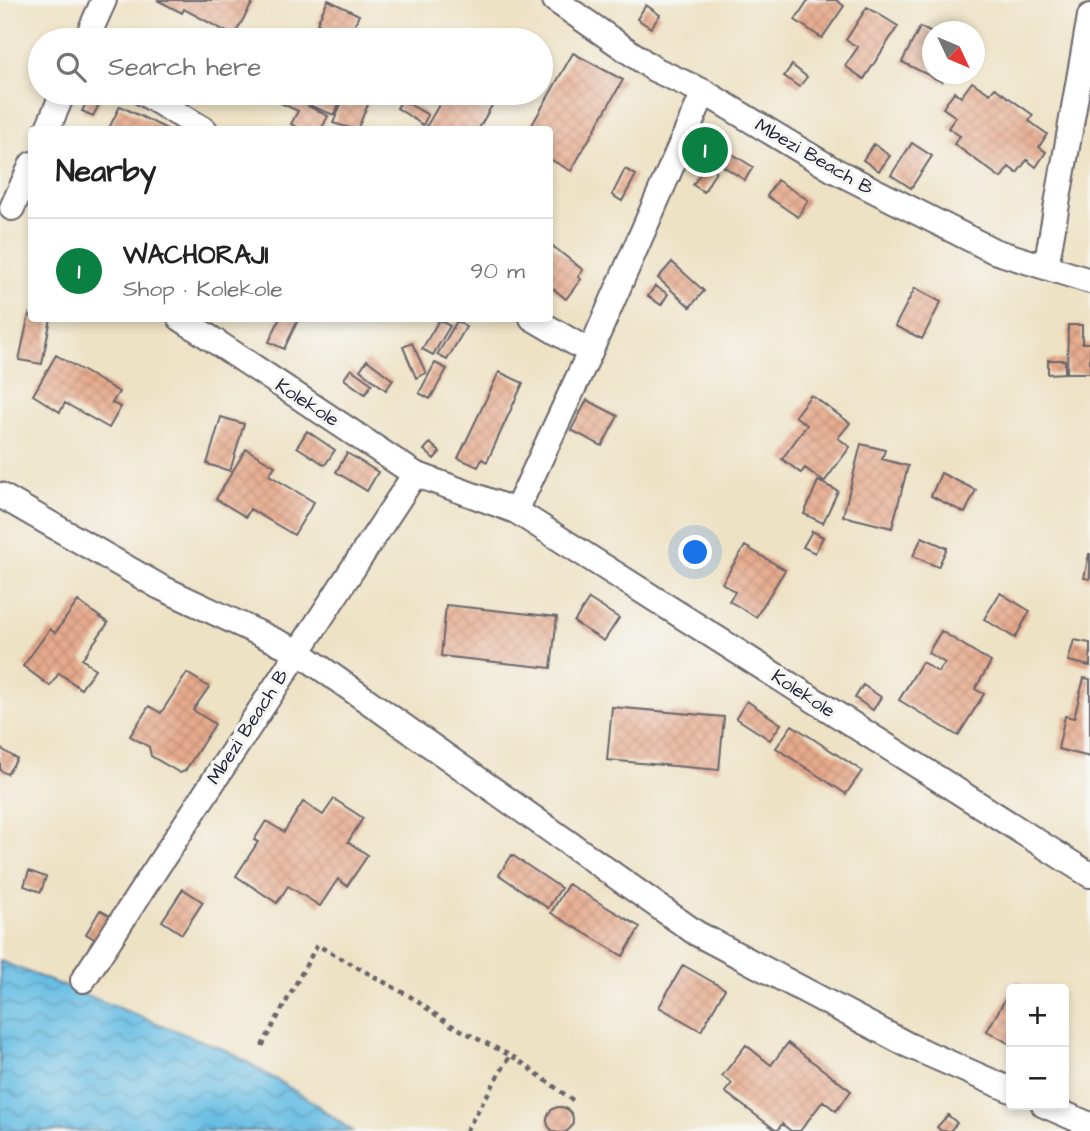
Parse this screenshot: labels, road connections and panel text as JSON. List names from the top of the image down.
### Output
{
  "streets": {
    "street": ["Mbezi Beach B", "Kolekole"]
  },
  "crossings": [
    ["Mbezi Beach B", "Kolekole"]
  ],
  "north": "bottom right",
  "page": {
    "search": "Search here",
    "pins": "1",
    "heading": "Nearby",
    "list": [
      {
        "mark": "1",
        "name": "WACHORAJI",
        "note": "Shop · Kolekole",
        "value": "90 m"
      }
    ],
    "map_buttons": ["+", "−"]
  }
}
